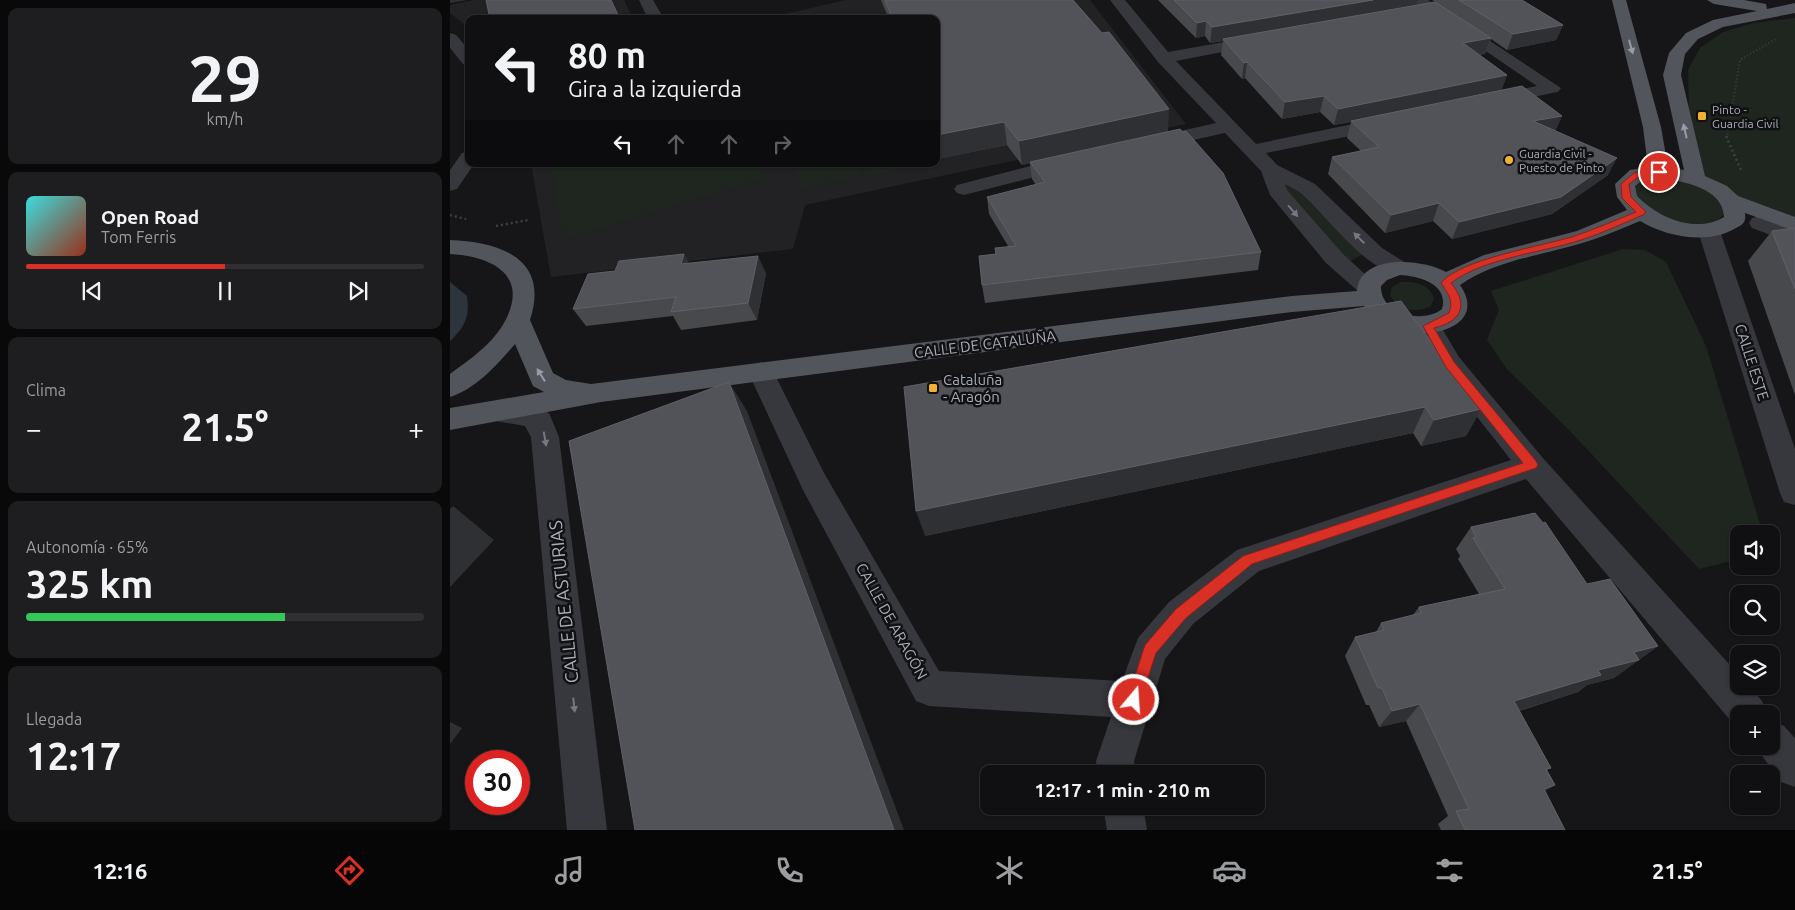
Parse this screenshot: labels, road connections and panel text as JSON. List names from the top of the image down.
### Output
{
  "streets": {
    "main road": ["CALLE DE CATALUÑA"],
    "street": ["CALLE ESTE", "CALLE DE ASTURIAS", "CALLE DE ARAGÓN"]
  },
  "crossings": [
    ["CALLE DE CATALUÑA", "CALLE DE ARAGÓN"]
  ],
  "one_way": ["CALLE DE ASTURIAS"],
  "places": {
    "transit": ["Pinto - Guardia Civil", "Cataluña - Aragón"],
    "other": ["Guardia Civil - Puesto de Pinto"]
  },
  "page": {
    "tile": [
      ["29", "km/h"],
      "Clima",
      ["Autonomía · 65%", "325 km"],
      ["Llegada", "12:17"]
    ],
    "turn": ["80 m", "Gira a la izquierda"],
    "song": ["Open Road", "Tom Ferris"],
    "heat": ["−", "21.5°", "+"],
    "map_buttons": ["+", "−"],
    "limit": "30",
    "trip": "12:17 · 1 min · 210 m",
    "tabs": ["12:16", "21.5°"]
  }
}
